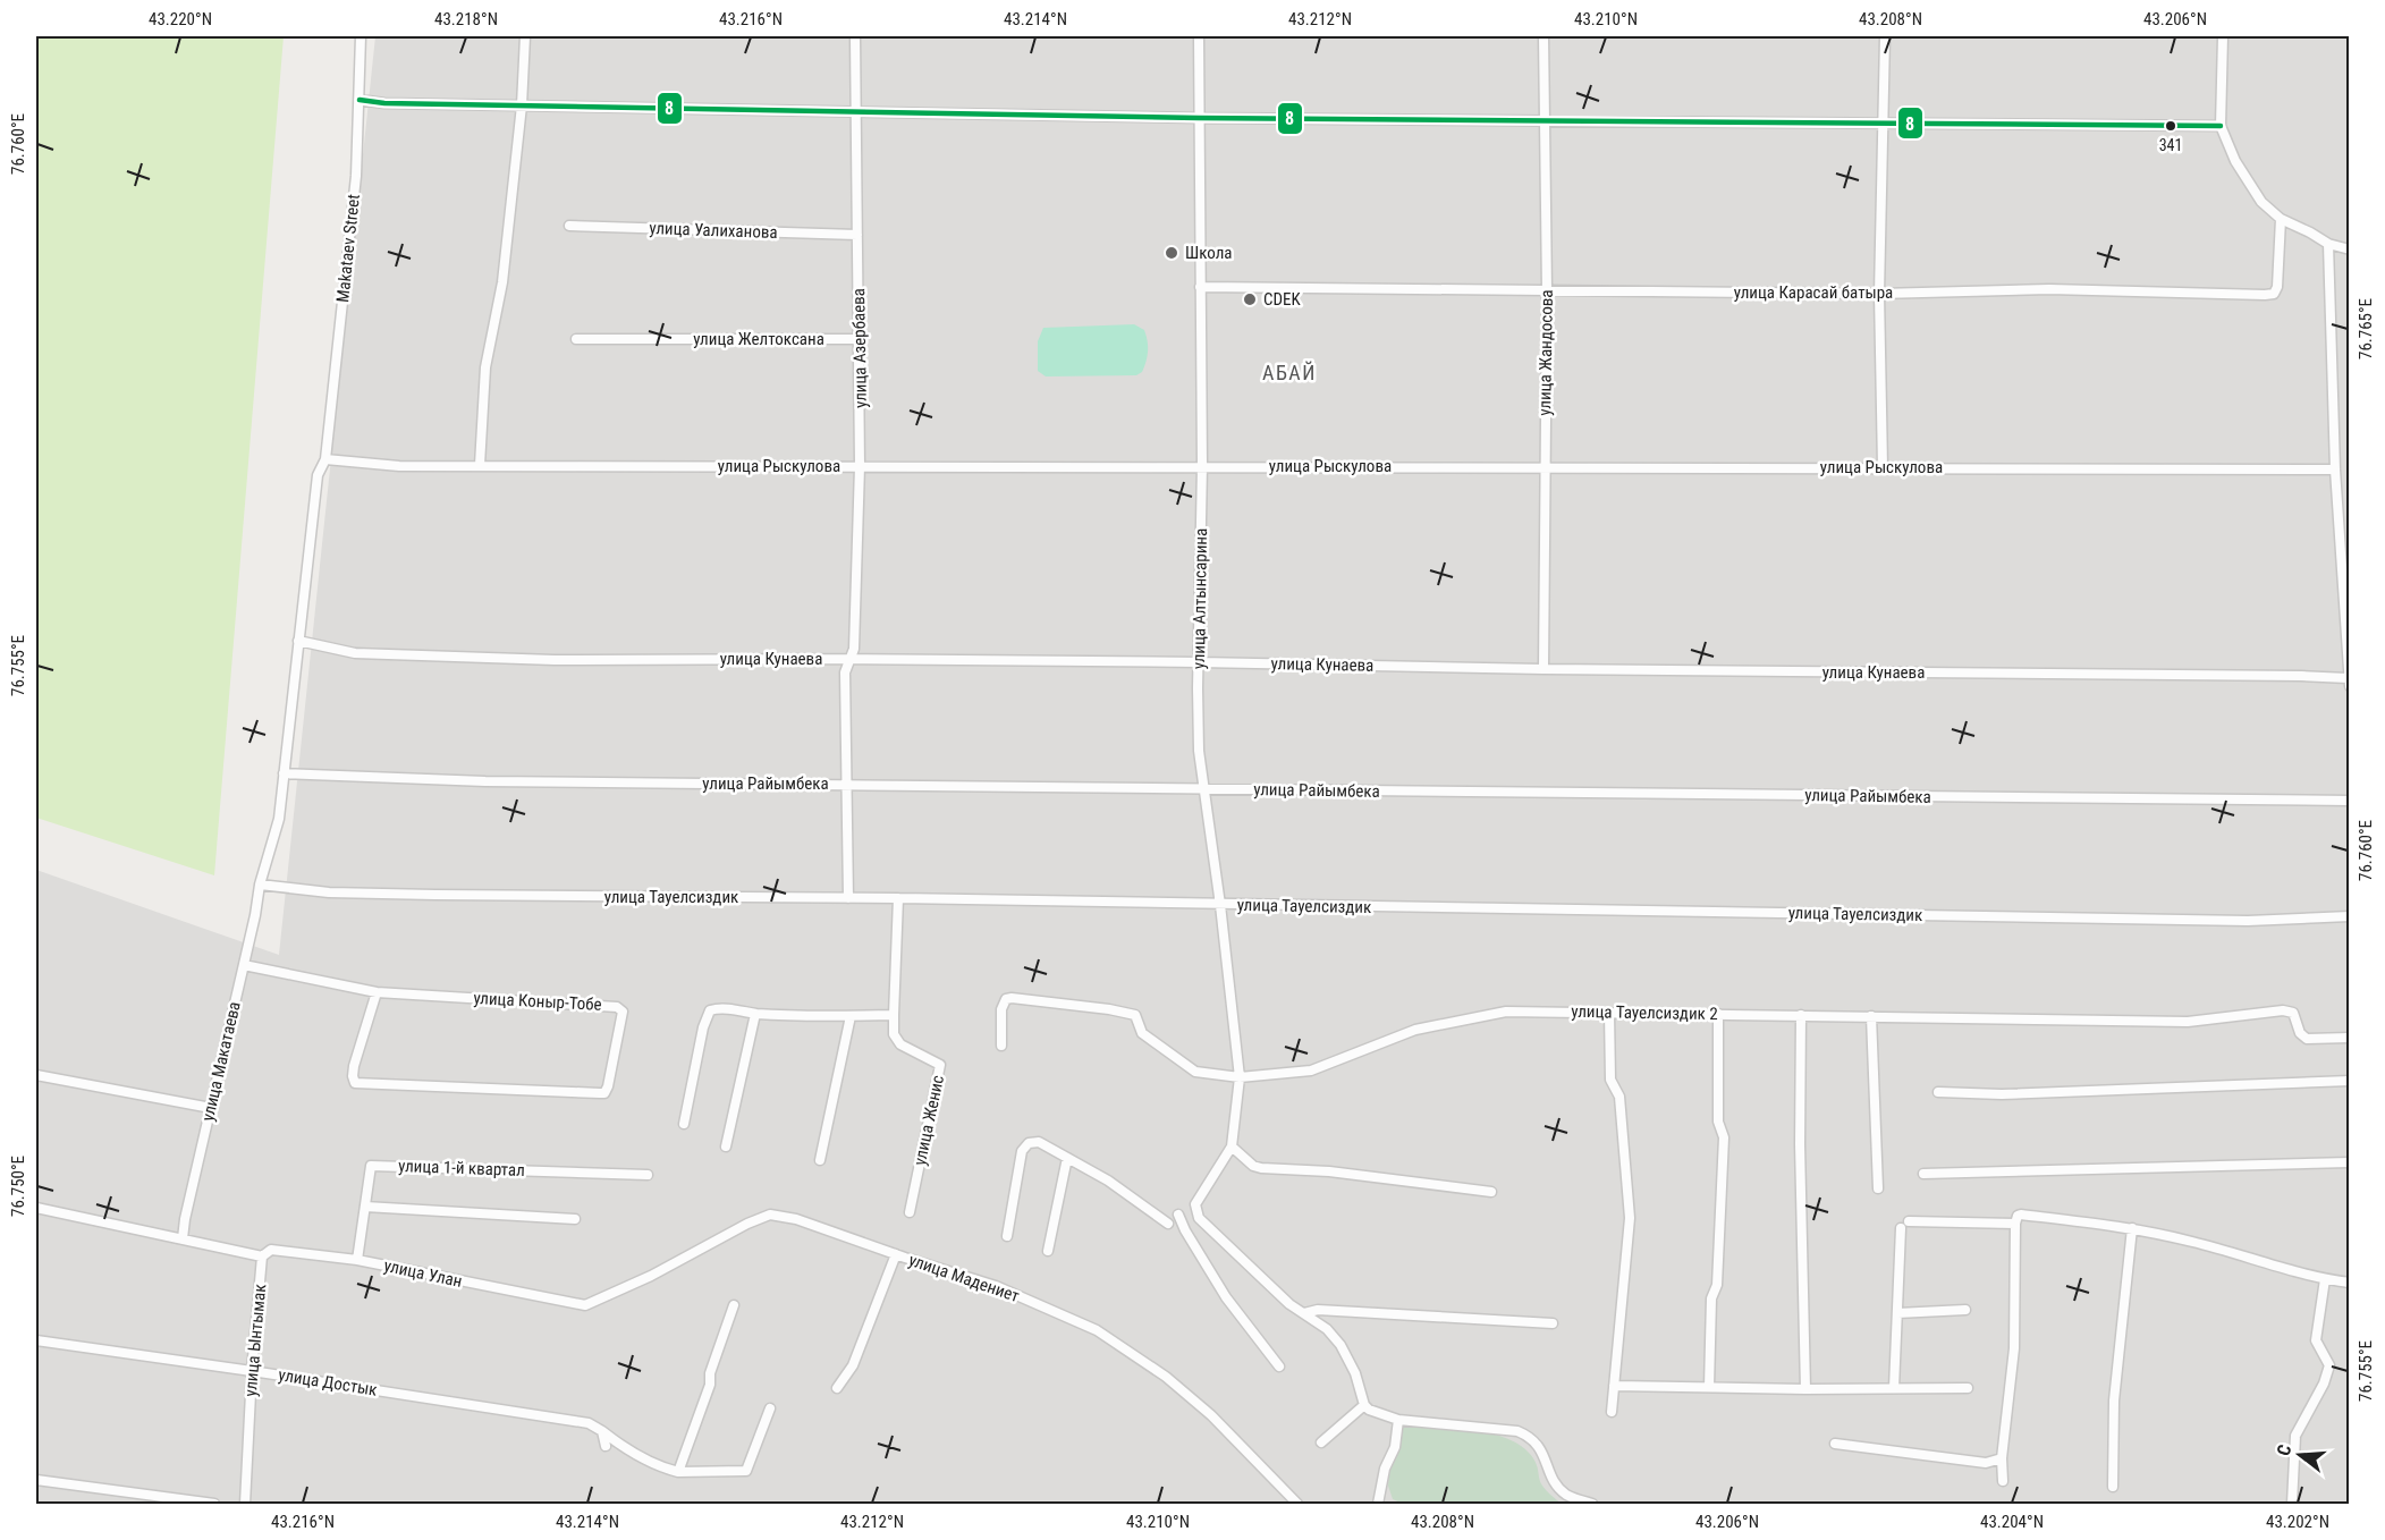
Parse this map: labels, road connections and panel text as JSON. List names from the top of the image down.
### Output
{
  "streets": {
    "street": [
      "улица Уалиханова",
      "Makataev Street",
      "улица Карасай батыра",
      "улица Желтоксана",
      "улица Азербаева",
      "улица Жандосова",
      "улица Рыскулова",
      "улица Алтынсарина",
      "улица Кунаева",
      "улица Райымбека",
      "улица Тауелсиздик",
      "улица Коныр-Тобе",
      "улица Тауелсиздик 2",
      "улица Макатаева",
      "улица Женис",
      "улица 1-й квартал",
      "улица Улан",
      "улица Мадениет",
      "улица Ынтымак",
      "улица Достык"
    ]
  },
  "crossings": [
    ["улица Уалиханова", "улица Азербаева"],
    ["Makataev Street", "улица Рыскулова"],
    ["Makataev Street", "улица Кунаева"],
    ["Makataev Street", "улица Макатаева"],
    ["улица Карасай батыра", "улица Жандосова"],
    ["улица Карасай батыра", "улица Алтынсарина"],
    ["улица Желтоксана", "улица Азербаева"],
    ["улица Азербаева", "улица Рыскулова"],
    ["улица Азербаева", "улица Кунаева"],
    ["улица Азербаева", "улица Райымбека"],
    ["улица Азербаева", "улица Тауелсиздик"],
    ["улица Жандосова", "улица Рыскулова"],
    ["улица Жандосова", "улица Кунаева"],
    ["улица Рыскулова", "улица Алтынсарина"],
    ["улица Алтынсарина", "улица Кунаева"],
    ["улица Алтынсарина", "улица Райымбека"],
    ["улица Алтынсарина", "улица Тауелсиздик"],
    ["улица Алтынсарина", "улица Тауелсиздик 2"],
    ["улица Кунаева", "улица Макатаева"],
    ["улица Райымбека", "улица Макатаева"],
    ["улица Тауелсиздик", "улица Макатаева"],
    ["улица Коныр-Тобе", "улица Макатаева"],
    ["улица 1-й квартал", "улица Улан"],
    ["улица Улан", "улица Мадениет"],
    ["улица Улан", "улица Ынтымак"],
    ["улица Ынтымак", "улица Достык"]
  ],
  "districts": ["АБАЙ"],
  "places": ["341", "Школа", "CDEK"],
  "lines": ["transit line 8"],
  "north": "left",
  "coordinates": [
    "43.220°N",
    "43.218°N",
    "43.216°N",
    "43.214°N",
    "43.212°N",
    "43.210°N",
    "43.208°N",
    "43.206°N",
    "76.760°E",
    "76.765°E",
    "76.755°E",
    "76.750°E",
    "43.204°N",
    "43.202°N"
  ]
}
